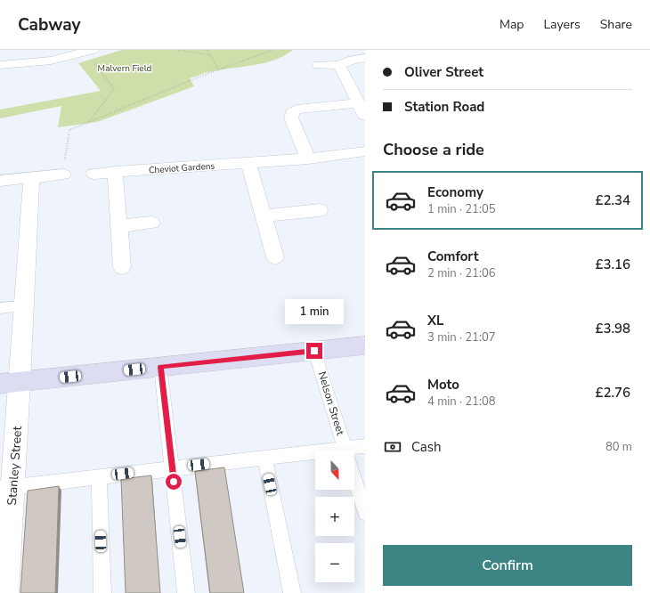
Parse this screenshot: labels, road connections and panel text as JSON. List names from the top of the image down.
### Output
{
  "streets": {
    "street": ["Cheviot Gardens", "Stanley Street"],
    "lane": ["Nelson Street"]
  },
  "parks": ["Malvern Field"],
  "north": "bottom",
  "page": {
    "header": "Cabway",
    "nav": ["Map", "Layers", "Share"],
    "banner": ["Oliver Street", "Station Road"],
    "heading": "Choose a ride",
    "list": [
      {
        "name": "Economy",
        "note": "1 min · 21:05",
        "value": "£2.34"
      },
      {
        "name": "Comfort",
        "note": "2 min · 21:06",
        "value": "£3.16"
      },
      {
        "name": "XL",
        "note": "3 min · 21:07",
        "value": "£3.98"
      },
      {
        "name": "Moto",
        "note": "4 min · 21:08",
        "value": "£2.76"
      }
    ],
    "bubble": "1 min",
    "pay": ["Cash", "80 m"],
    "map_buttons": ["+", "−"],
    "buttons": "Confirm"
  }
}
